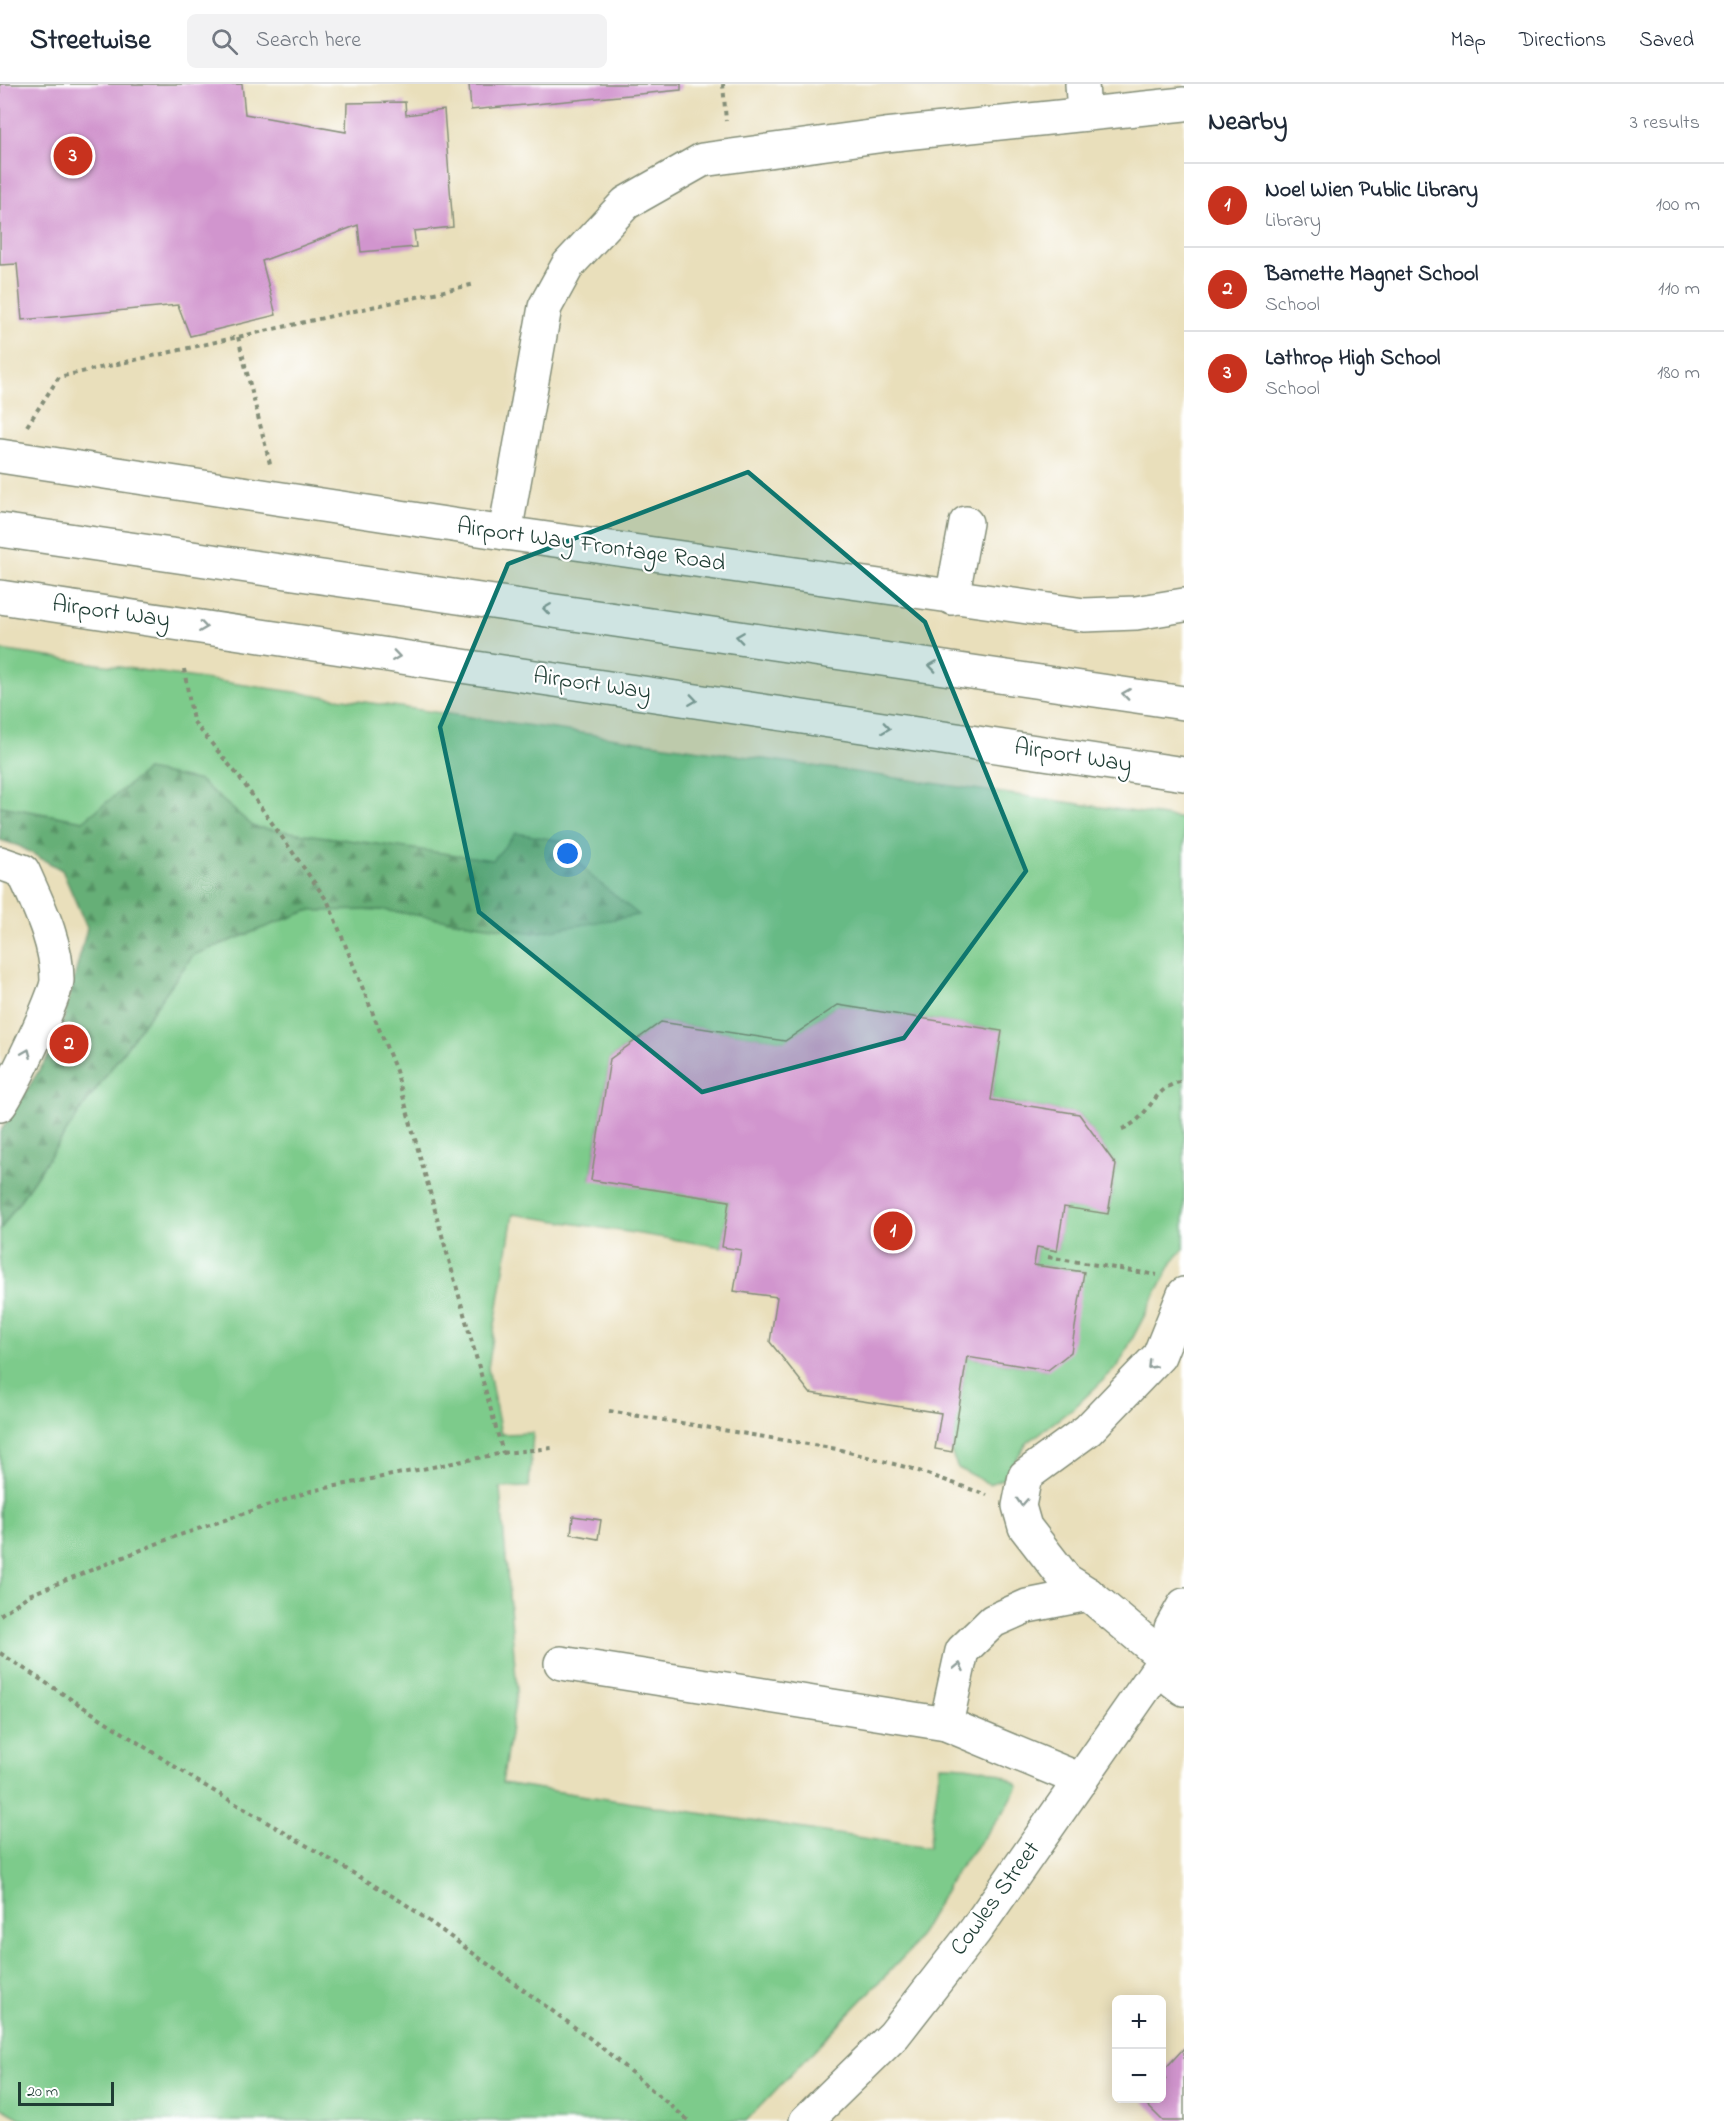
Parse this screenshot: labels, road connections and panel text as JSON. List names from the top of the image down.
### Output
{
  "streets": {
    "main road": ["Airport Way Frontage Road", "Airport Way", "Cowles Street"]
  },
  "scale_bar": "20 m",
  "page": {
    "header": "Streetwise",
    "search": "Search here",
    "nav": ["Map", "Directions", "Saved"],
    "heading": ["Nearby", "3 results"],
    "pins": ["3", "2", "1"],
    "list": [
      {
        "mark": "1",
        "name": "Noel Wien Public Library",
        "note": "Library",
        "value": "100 m"
      },
      {
        "mark": "2",
        "name": "Barnette Magnet School",
        "note": "School",
        "value": "110 m"
      },
      {
        "mark": "3",
        "name": "Lathrop High School",
        "note": "School",
        "value": "180 m"
      }
    ],
    "map_buttons": ["+", "−"],
    "scale": "20 m"
  }
}
